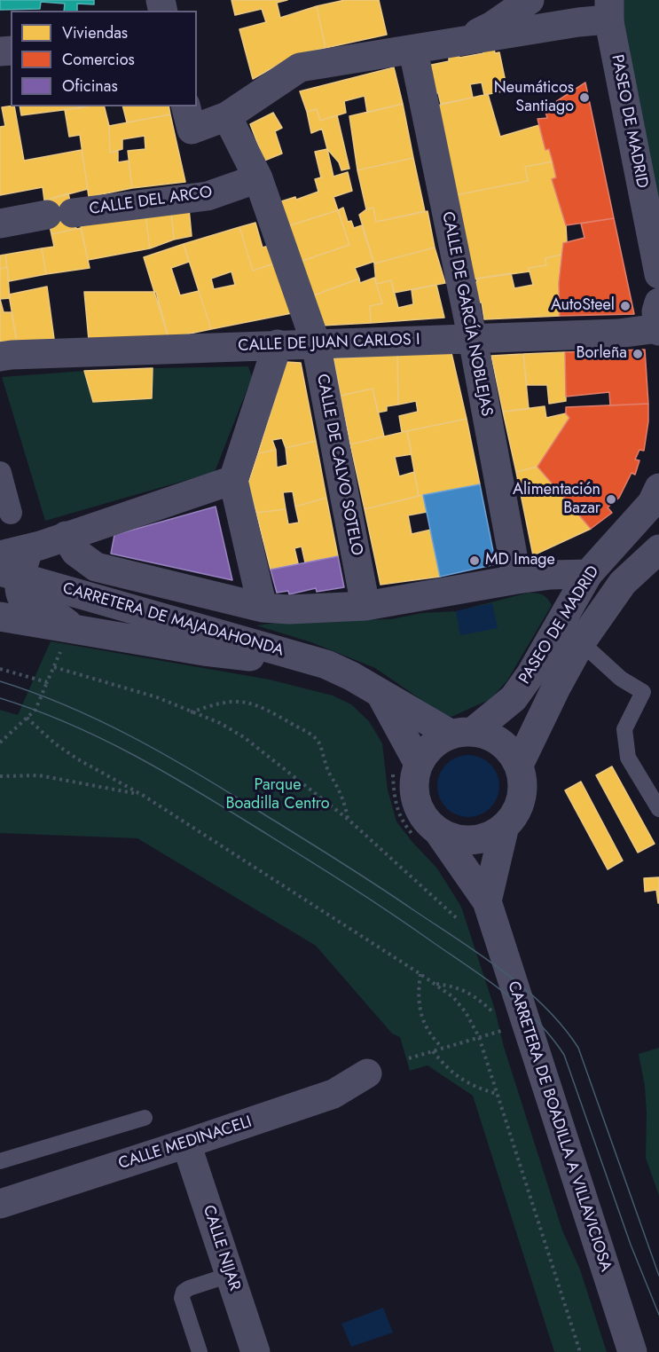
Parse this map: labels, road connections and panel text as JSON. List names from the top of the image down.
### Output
{
  "streets": {
    "street": [
      "PASEO DE MADRID",
      "CALLE DEL ARCO",
      "CALLE DE GARCÍA NOBLEJAS",
      "CALLE DE JUAN CARLOS I",
      "CALLE DE CALVO SOTELO",
      "CARRETERA DE MAJADAHONDA",
      "CARRETERA DE BOADILLA A VILLAVICIOSA",
      "CALLE MEDINACELI",
      "CALLE NIJAR"
    ]
  },
  "crossings": [
    ["PASEO DE MADRID", "CARRETERA DE MAJADAHONDA"],
    ["PASEO DE MADRID", "CARRETERA DE BOADILLA A VILLAVICIOSA"],
    ["CALLE DEL ARCO", "CALLE DE CALVO SOTELO"],
    ["CALLE DE GARCÍA NOBLEJAS", "CALLE DE JUAN CARLOS I"],
    ["CALLE DE JUAN CARLOS I", "CALLE DE CALVO SOTELO"],
    ["CARRETERA DE MAJADAHONDA", "CARRETERA DE BOADILLA A VILLAVICIOSA"],
    ["CALLE MEDINACELI", "CALLE NIJAR"]
  ],
  "parks": ["Parque Boadilla Centro"],
  "places": [
    "Neumáticos Santiago",
    "AutoSteel",
    "Borleña",
    "Alimentación Bazar",
    "MD Image"
  ],
  "legend": ["Viviendas", "Comercios", "Oficinas"]
}
